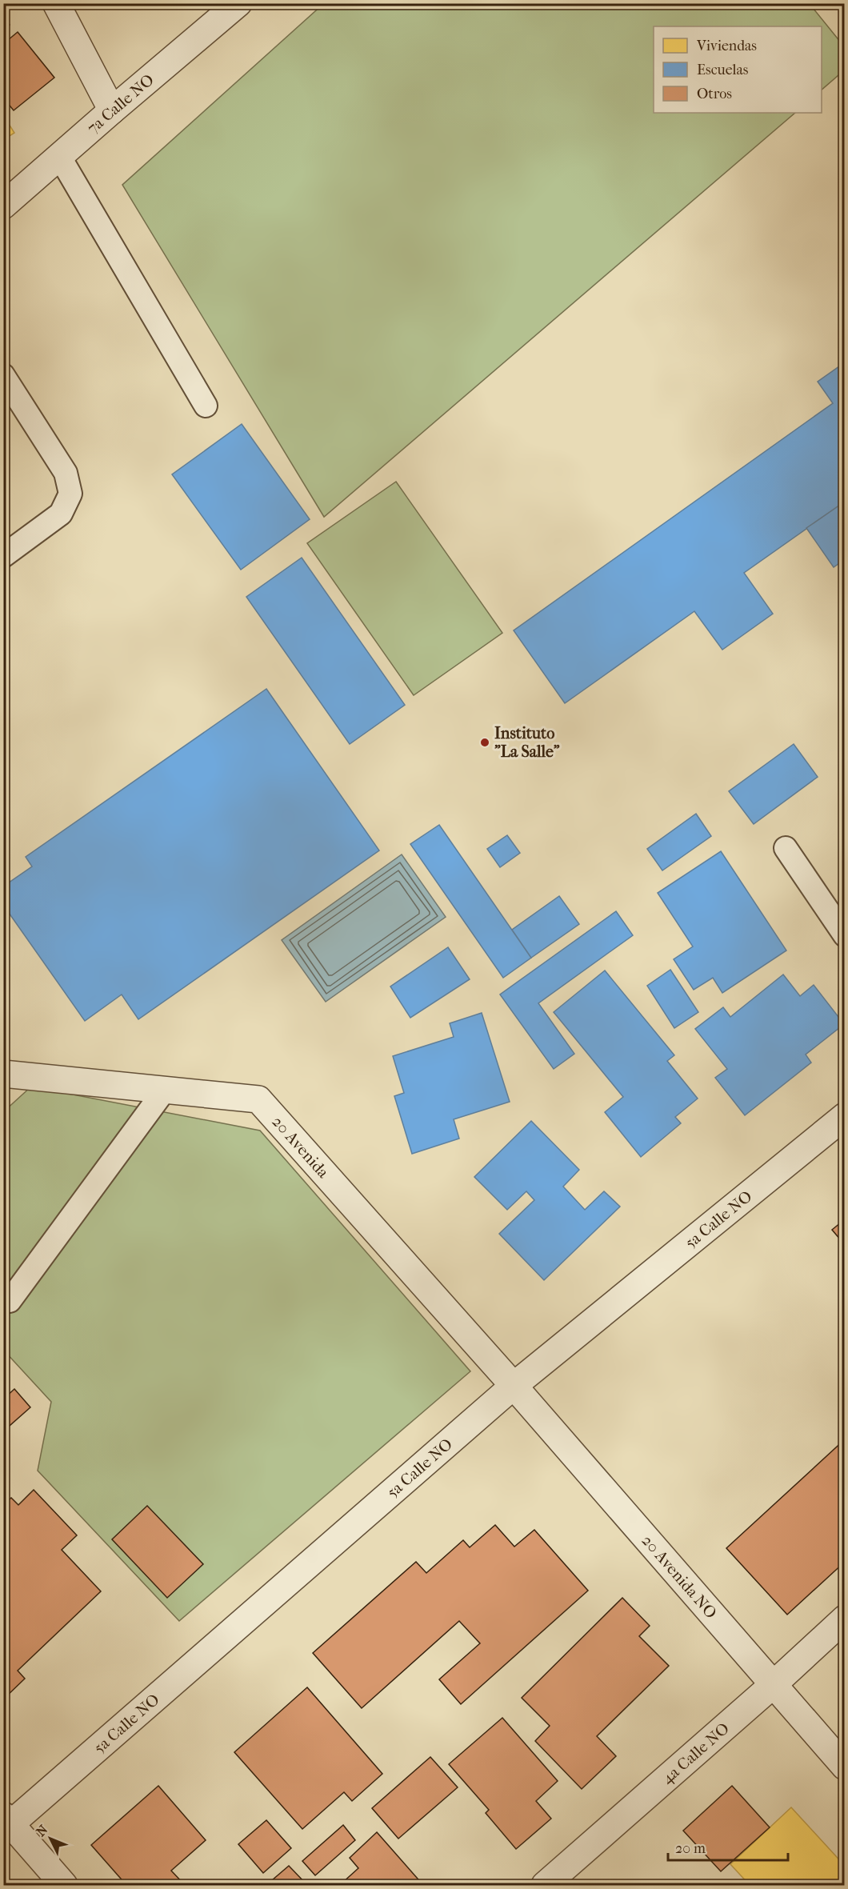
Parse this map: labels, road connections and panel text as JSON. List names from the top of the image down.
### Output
{
  "streets": {
    "street": [
      "7a Calle NO",
      "20 Avenida",
      "5a Calle NO",
      "20 Avenida NO",
      "4a Calle NO"
    ]
  },
  "crossings": [
    ["20 Avenida", "5a Calle NO"],
    ["20 Avenida", "20 Avenida NO"],
    ["5a Calle NO", "20 Avenida NO"],
    ["20 Avenida NO", "4a Calle NO"]
  ],
  "places": ["Instituto \"La Salle\""],
  "legend": ["Viviendas", "Escuelas", "Otros"],
  "scale_bar": "20 m",
  "north": "top left"
}
